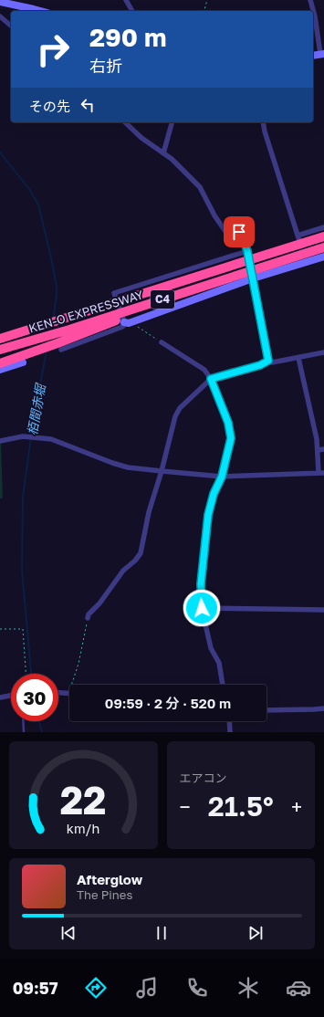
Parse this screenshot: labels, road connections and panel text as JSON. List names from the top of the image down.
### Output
{
  "streets": {
    "highway": ["C4", "KEN-O EXPRESSWAY"]
  },
  "water": ["栢間赤堀"],
  "page": {
    "turn": ["290 m", "右折"],
    "then": "その先",
    "limit": "30",
    "trip": "09:59 · 2 分 · 520 m",
    "tile": "エアコン",
    "heat": ["−", "21.5°", "+"],
    "song": ["Afterglow", "The Pines"],
    "tabs": "09:57",
    "gauge": ["22", "km/h"]
  }
}
